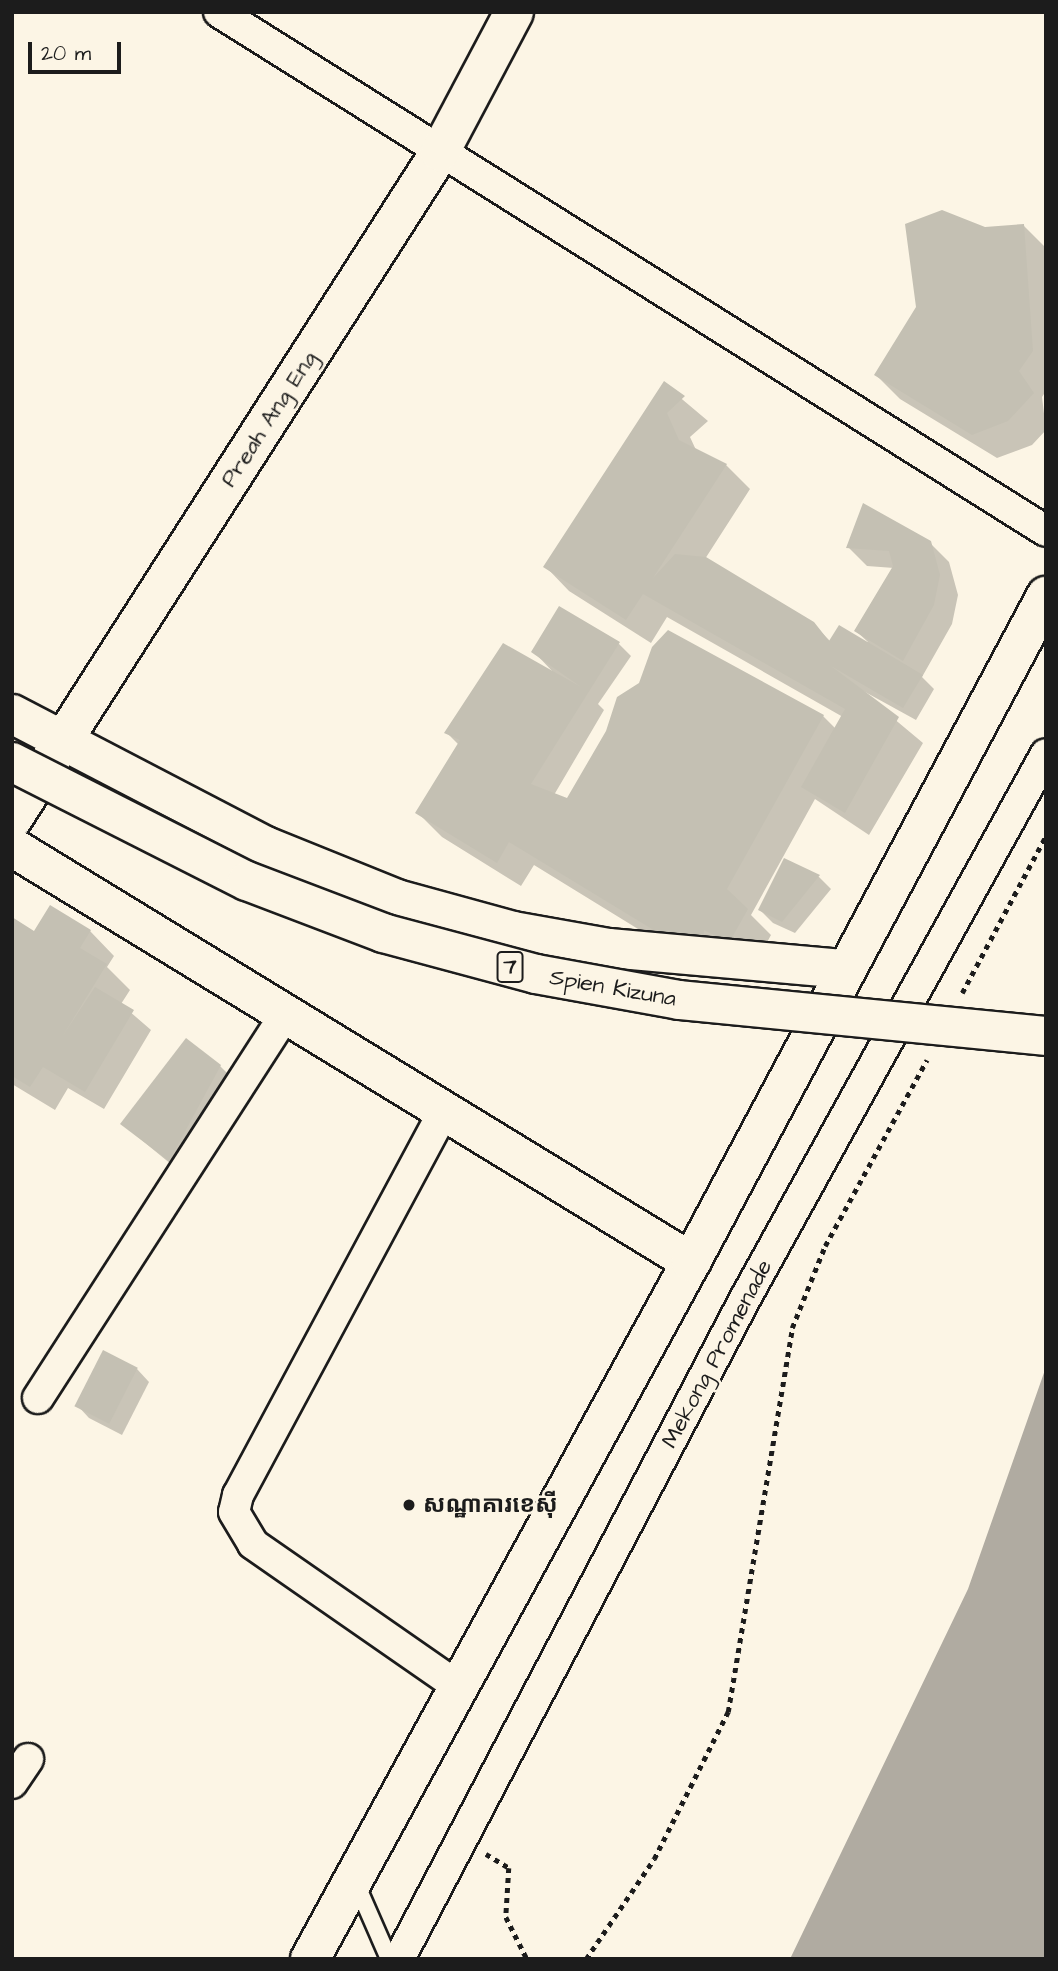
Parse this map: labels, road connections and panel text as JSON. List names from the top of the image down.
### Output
{
  "streets": {
    "main road": ["Preah Ang Eng", "7", "Spien Kizuna"],
    "street": ["Mekong Promenade"]
  },
  "places": ["សណ្ឋាគារខេសុី"],
  "scale_bar": "20 m"
}
